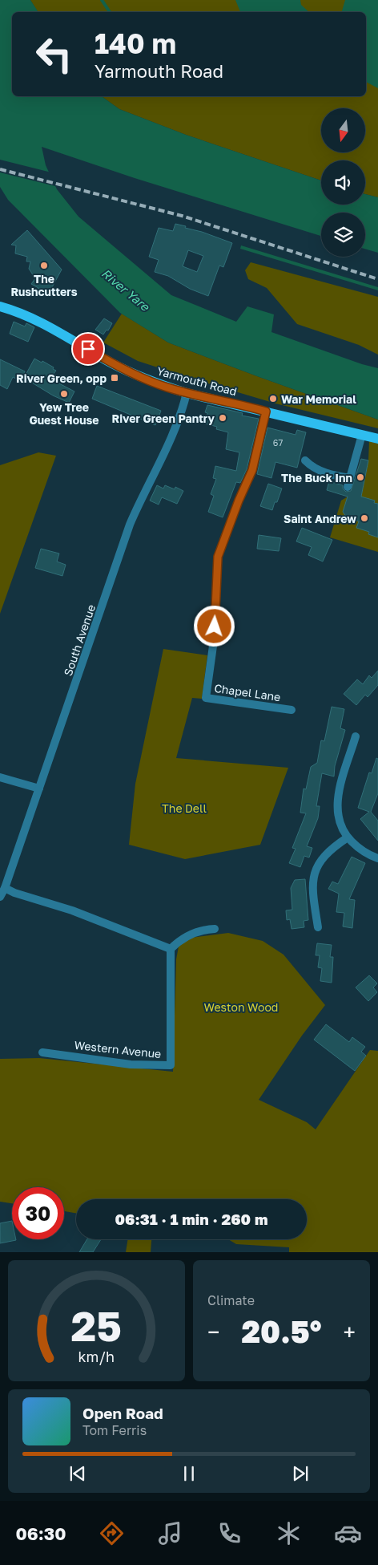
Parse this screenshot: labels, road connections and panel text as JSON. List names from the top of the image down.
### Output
{
  "streets": {
    "main road": ["Yarmouth Road"],
    "street": ["South Avenue", "Chapel Lane", "Western Avenue"]
  },
  "crossings": [
    ["Yarmouth Road", "South Avenue"],
    ["Yarmouth Road", "Chapel Lane"]
  ],
  "water": ["River Yare"],
  "parks": ["The Dell", "Weston Wood"],
  "places": {
    "other": [
      "The Rushcutters",
      "Yew Tree Guest House",
      "War Memorial",
      "River Green Pantry",
      "The Buck Inn",
      "Saint Andrew"
    ],
    "transit": ["River Green, opp"]
  },
  "house_numbers": ["67"],
  "north": "bottom",
  "page": {
    "turn": ["140 m", "Yarmouth Road"],
    "limit": "30",
    "trip": "06:31 · 1 min · 260 m",
    "tile": "Climate",
    "heat": ["−", "20.5°", "+"],
    "song": ["Open Road", "Tom Ferris"],
    "tabs": "06:30",
    "gauge": ["25", "km/h"]
  }
}
